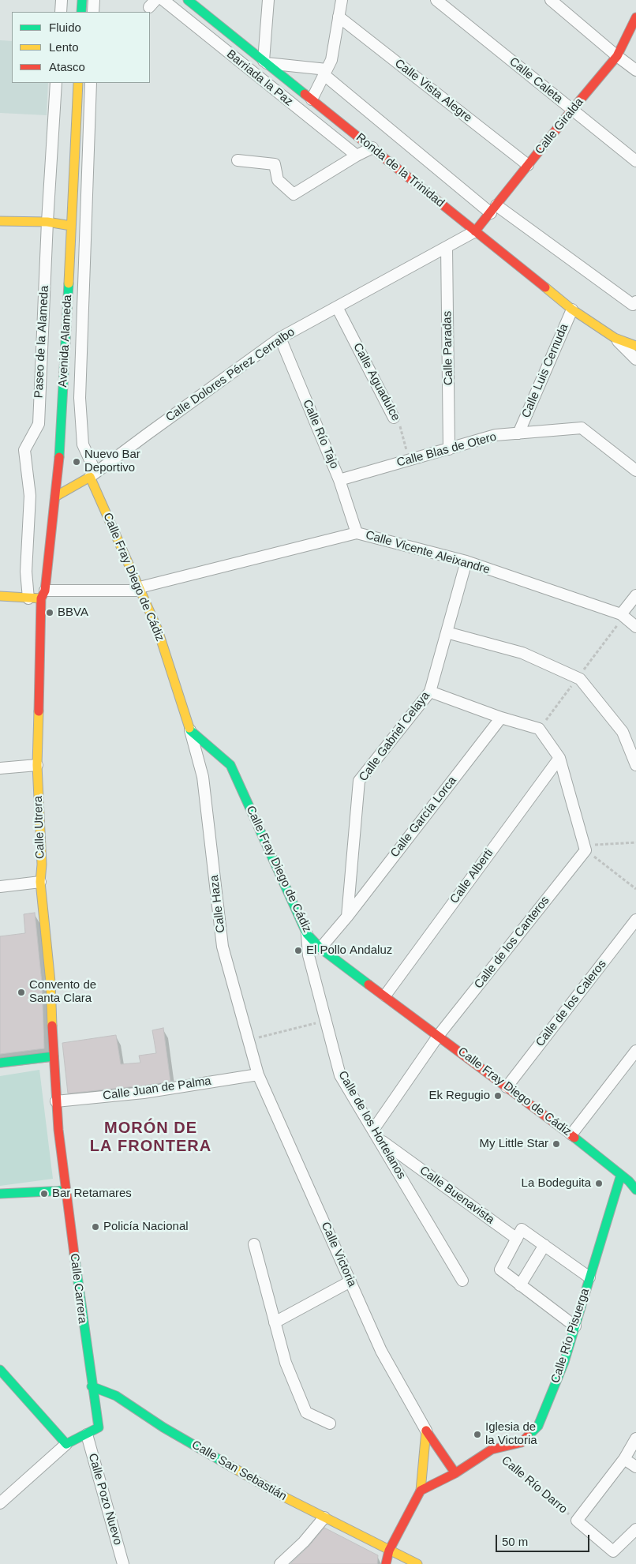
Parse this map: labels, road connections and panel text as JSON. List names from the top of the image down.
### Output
{
  "streets": {
    "street": [
      "Barriada la Paz",
      "Calle Caleta",
      "Calle Vista Alegre",
      "Calle Giralda",
      "Ronda de la Trinidad",
      "Avenida Alameda",
      "Paseo de la Alameda",
      "Calle Paradas",
      "Calle Luis Cernuda",
      "Calle Dolores Pérez Cerralbo",
      "Calle Aguadulce",
      "Calle Río Tajo",
      "Calle Blas de Otero",
      "Calle Vicente Aleixandre",
      "Calle Fray Diego de Cádiz",
      "Calle Gabriel Celaya",
      "Calle García Lorca",
      "Calle Utrera",
      "Calle Alberti",
      "Calle Haza",
      "Calle de los Canteros",
      "Calle de los Caleros",
      "Calle Juan de Palma",
      "Calle de los Hortelanos",
      "Calle Buenavista",
      "Calle Victoria",
      "Calle Carrera",
      "Calle Río Pisuerga",
      "Calle San Sebastián",
      "Calle Río Darro",
      "Calle Pozo Nuevo"
    ]
  },
  "crossings": [
    ["Calle Caleta", "Calle Giralda"],
    ["Calle Vista Alegre", "Calle Giralda"],
    ["Calle Giralda", "Ronda de la Trinidad"],
    ["Calle Giralda", "Calle Dolores Pérez Cerralbo"],
    ["Ronda de la Trinidad", "Calle Luis Cernuda"],
    ["Ronda de la Trinidad", "Calle Dolores Pérez Cerralbo"],
    ["Avenida Alameda", "Calle Dolores Pérez Cerralbo"],
    ["Avenida Alameda", "Calle Vicente Aleixandre"],
    ["Avenida Alameda", "Calle Utrera"],
    ["Calle Paradas", "Calle Dolores Pérez Cerralbo"],
    ["Calle Paradas", "Calle Blas de Otero"],
    ["Calle Luis Cernuda", "Calle Blas de Otero"],
    ["Calle Dolores Pérez Cerralbo", "Calle Aguadulce"],
    ["Calle Dolores Pérez Cerralbo", "Calle Río Tajo"],
    ["Calle Dolores Pérez Cerralbo", "Calle Fray Diego de Cádiz"],
    ["Calle Aguadulce", "Calle Blas de Otero"],
    ["Calle Río Tajo", "Calle Blas de Otero"],
    ["Calle Río Tajo", "Calle Vicente Aleixandre"],
    ["Calle Vicente Aleixandre", "Calle Fray Diego de Cádiz"],
    ["Calle Vicente Aleixandre", "Calle Gabriel Celaya"],
    ["Calle Vicente Aleixandre", "Calle Utrera"],
    ["Calle Fray Diego de Cádiz", "Calle García Lorca"],
    ["Calle Fray Diego de Cádiz", "Calle Alberti"],
    ["Calle Fray Diego de Cádiz", "Calle Haza"],
    ["Calle Fray Diego de Cádiz", "Calle de los Canteros"],
    ["Calle Fray Diego de Cádiz", "Calle de los Caleros"],
    ["Calle Fray Diego de Cádiz", "Calle de los Hortelanos"],
    ["Calle Fray Diego de Cádiz", "Calle Río Pisuerga"],
    ["Calle Gabriel Celaya", "Calle García Lorca"],
    ["Calle Utrera", "Calle Carrera"],
    ["Calle Haza", "Calle Juan de Palma"],
    ["Calle Haza", "Calle Victoria"],
    ["Calle de los Canteros", "Calle de los Hortelanos"],
    ["Calle de los Canteros", "Calle Buenavista"],
    ["Calle Juan de Palma", "Calle Victoria"],
    ["Calle Juan de Palma", "Calle Carrera"],
    ["Calle de los Hortelanos", "Calle Buenavista"],
    ["Calle Carrera", "Calle San Sebastián"],
    ["Calle Carrera", "Calle Pozo Nuevo"],
    ["Calle Río Pisuerga", "Calle Río Darro"]
  ],
  "districts": ["MORÓN DE LA FRONTERA"],
  "places": [
    "Nuevo Bar Deportivo",
    "BBVA",
    "El Pollo Andaluz",
    "Convento de Santa Clara",
    "Ek Regugio",
    "My Little Star",
    "La Bodeguita",
    "Bar Retamares",
    "Policía Nacional",
    "Iglesia de la Victoria"
  ],
  "legend": ["Fluido", "Lento", "Atasco"],
  "scale_bar": "50 m"
}
